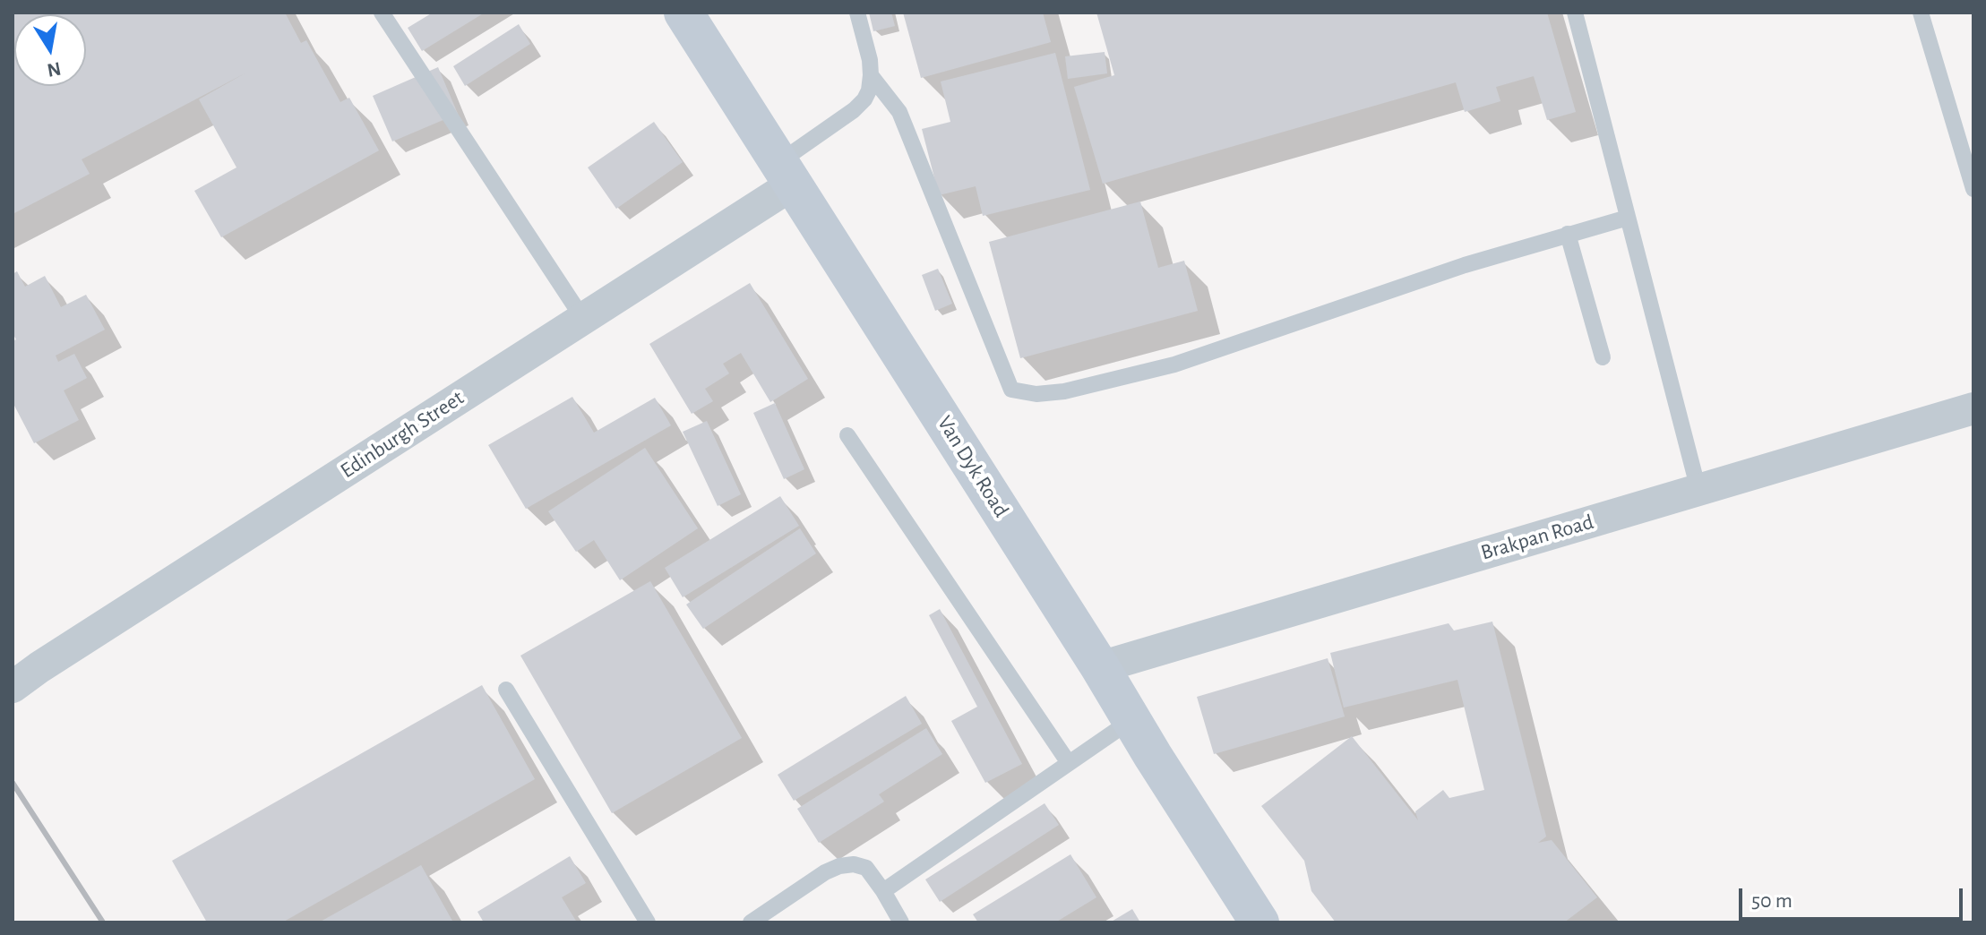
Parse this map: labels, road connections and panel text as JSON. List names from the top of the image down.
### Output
{
  "streets": {
    "main road": ["Van Dyk Road"],
    "street": ["Edinburgh Street", "Brakpan Road"]
  },
  "crossings": [
    ["Edinburgh Street", "Van Dyk Road"],
    ["Van Dyk Road", "Brakpan Road"]
  ],
  "scale_bar": "50 m",
  "north": "bottom"
}
